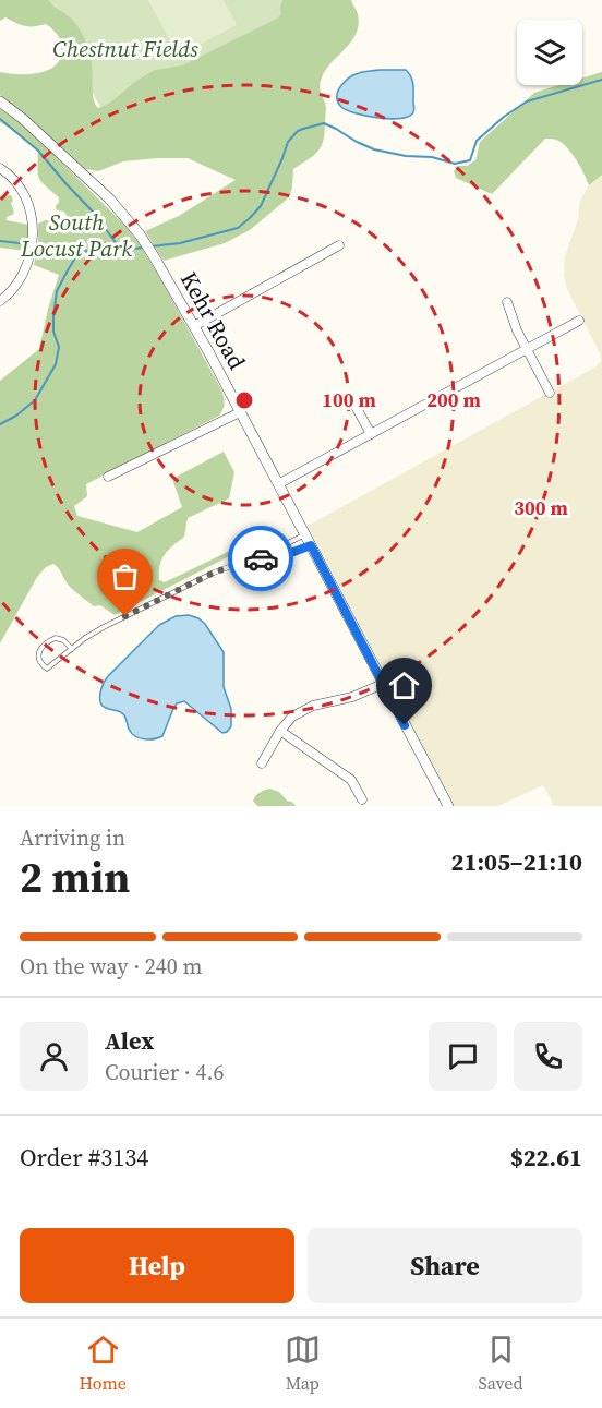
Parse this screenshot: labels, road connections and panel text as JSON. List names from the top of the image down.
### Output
{
  "streets": {
    "street": ["Kehr Road"]
  },
  "parks": ["Chestnut Fields", "South Locust Park"],
  "page": {
    "heading": ["2 min", "Arriving in", "21:05–21:10"],
    "panel": [
      "Alex",
      "Courier · 4.6",
      "Order #3134",
      "$22.61"
    ],
    "bar": "On the way · 240 m",
    "buttons": ["Help", "Share"],
    "tabs": ["Home", "Map", "Saved"]
  },
  "rings": ["100 m", "200 m", "300 m"]
}
